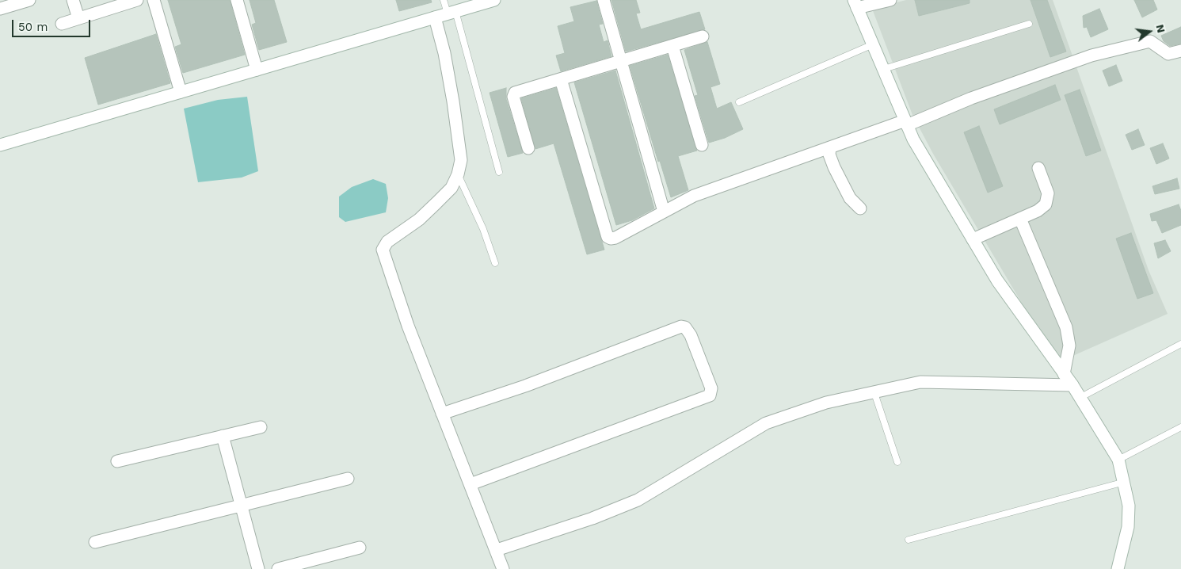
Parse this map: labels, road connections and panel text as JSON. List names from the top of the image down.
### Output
{
  "scale_bar": "50 m",
  "north": "right"
}
